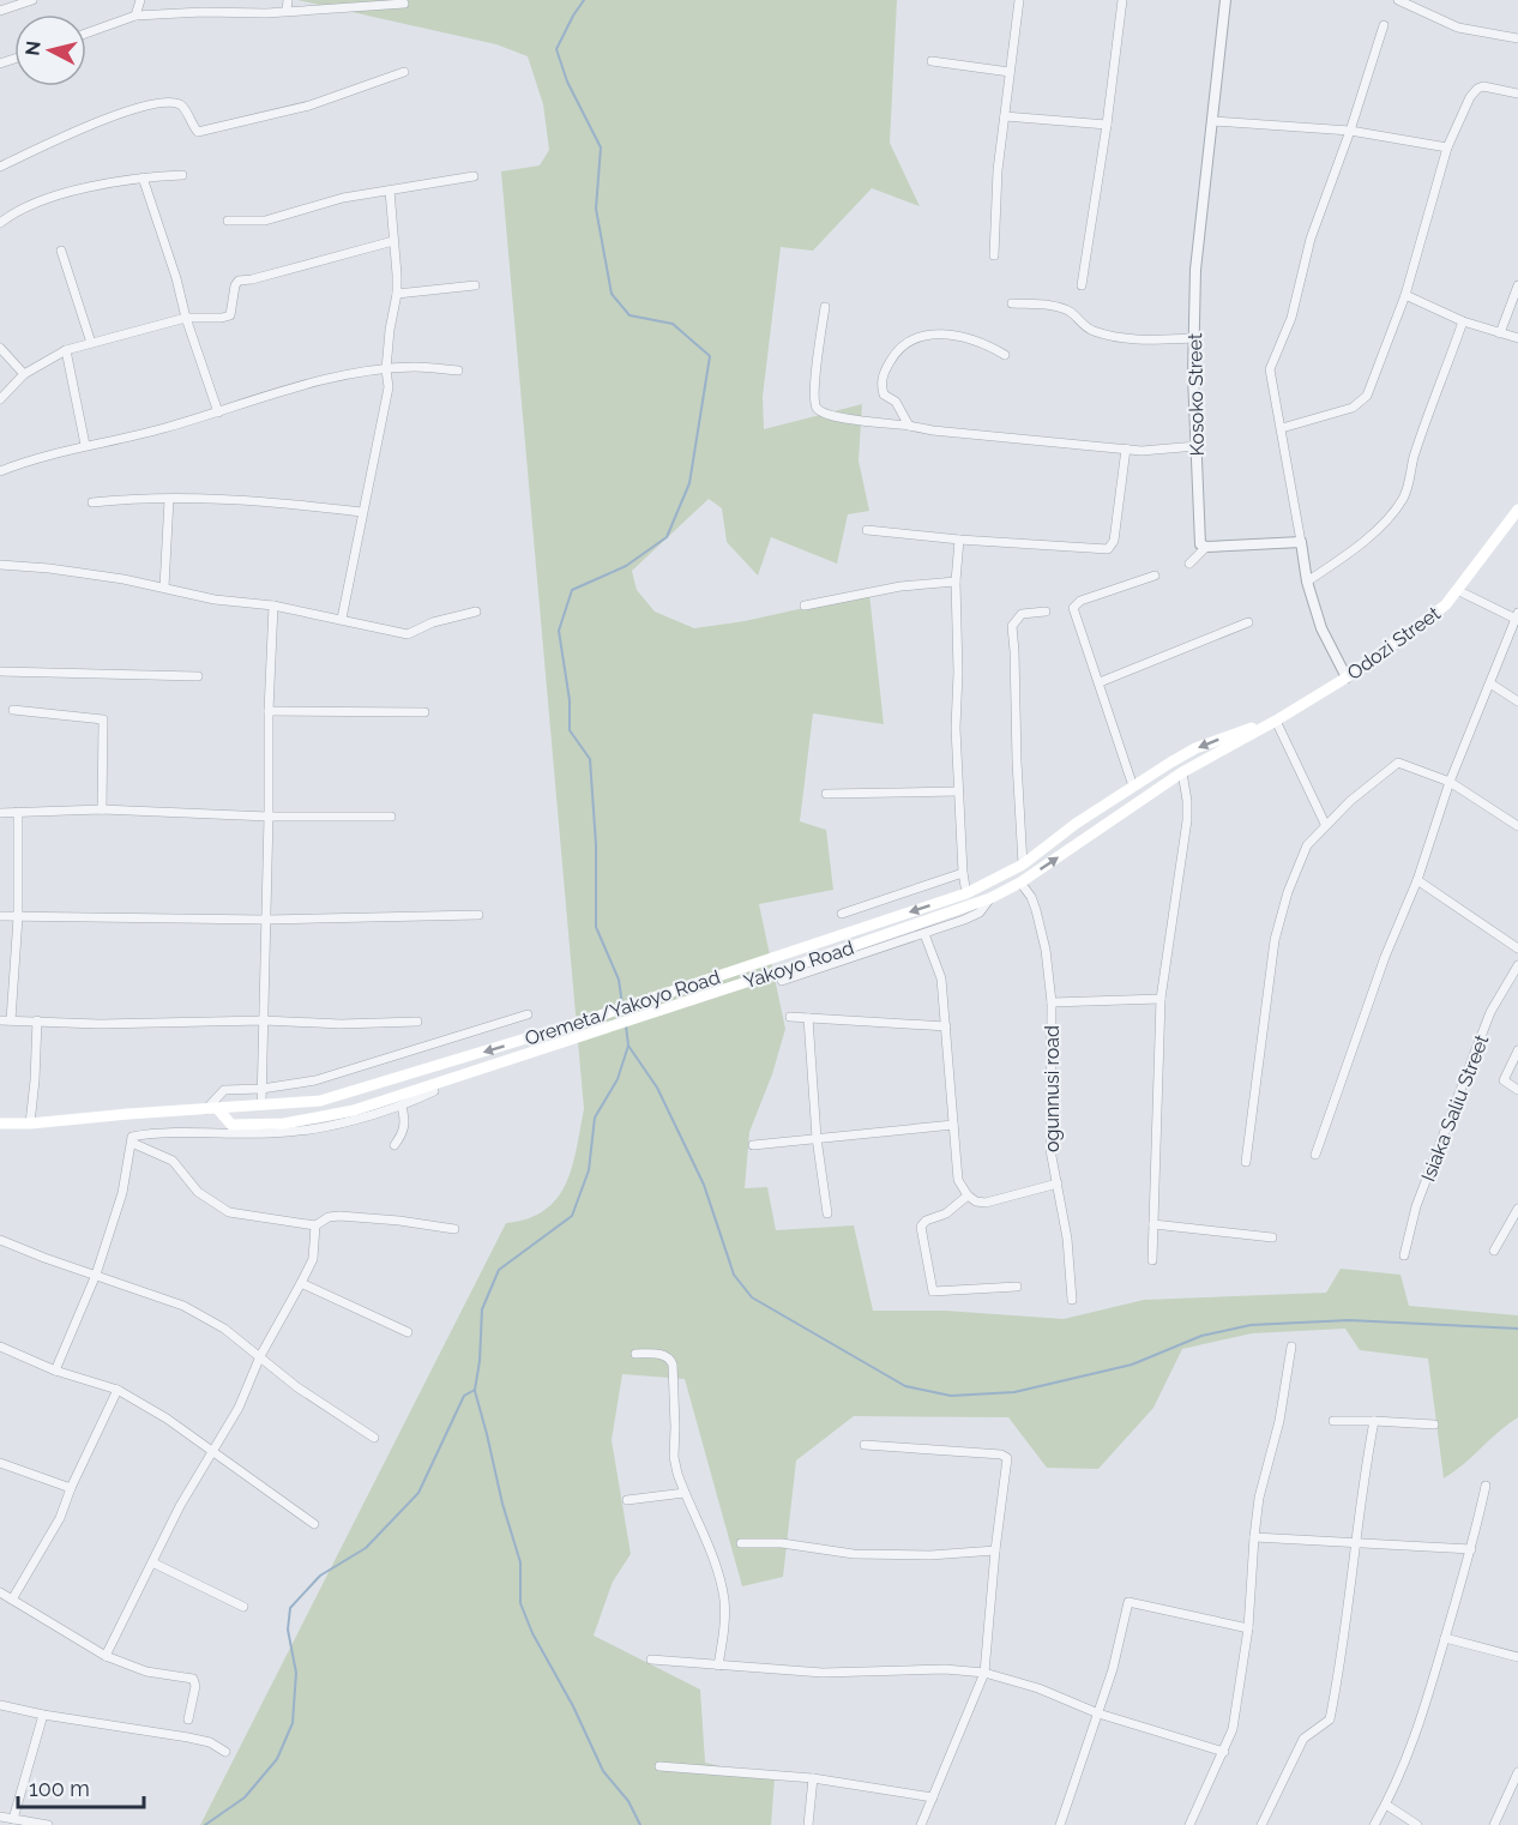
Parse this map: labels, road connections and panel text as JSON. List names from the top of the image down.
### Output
{
  "streets": {
    "main road": ["Odozi Street", "Yakoyo Road", "Oremeta/Yakoyo Road"],
    "street": ["Kosoko Street", "ogunnusi road", "Isiaka Saliu Street"]
  },
  "crossings": [
    ["Odozi Street", "Yakoyo Road"],
    ["Odozi Street", "Oremeta/Yakoyo Road"],
    ["Yakoyo Road", "Oremeta/Yakoyo Road"],
    ["Yakoyo Road", "ogunnusi road"]
  ],
  "one_way": ["Oremeta/Yakoyo Road"],
  "scale_bar": "100 m",
  "north": "left"
}
